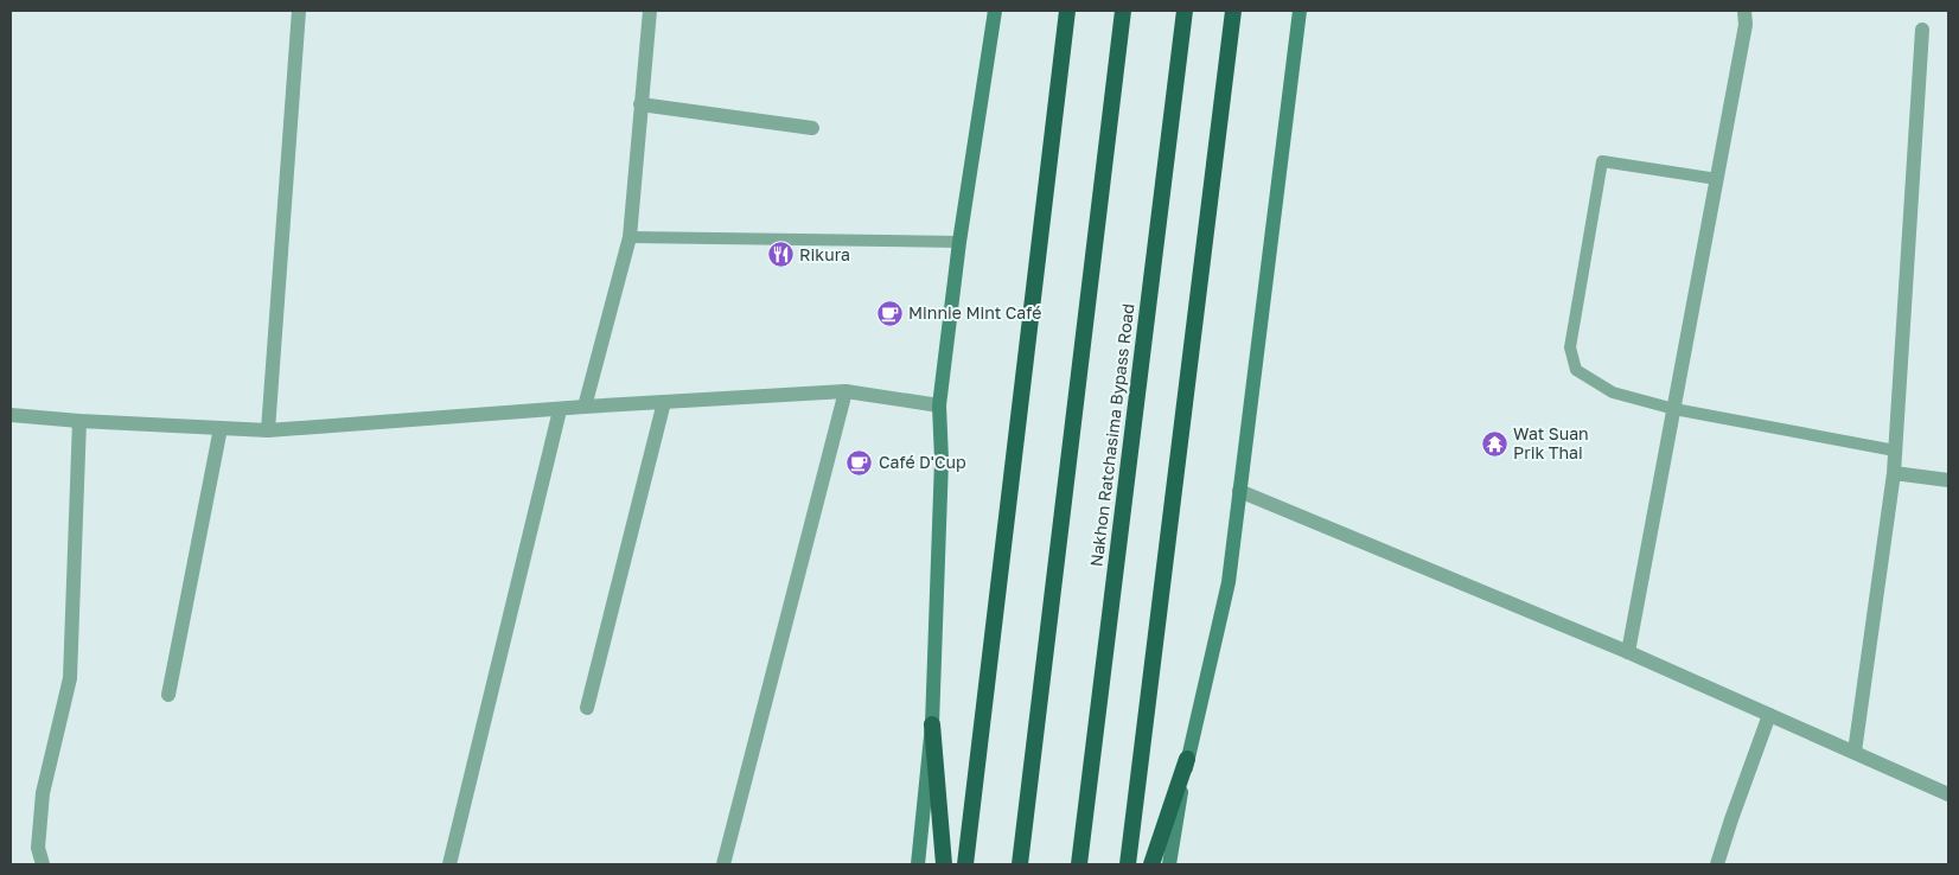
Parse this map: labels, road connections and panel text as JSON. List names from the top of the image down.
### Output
{
  "streets": {
    "highway": ["Nakhon Ratchasima Bypass Road"]
  },
  "places": {
    "restaurant": ["Rikura"],
    "cafe": ["Minnie Mint Café", "Café D'Cup"],
    "temple": ["Wat Suan Prik Thai"]
  }
}
